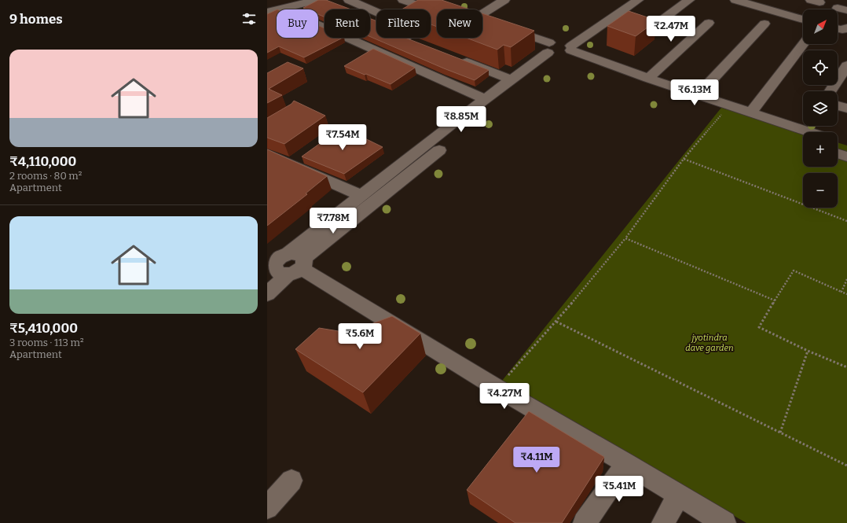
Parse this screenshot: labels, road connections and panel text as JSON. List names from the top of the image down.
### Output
{
  "parks": ["jyotindra dave garden"],
  "north": "top right",
  "page": {
    "heading": "9 homes",
    "map_buttons": ["+", "−"],
    "chip": [
      "Buy",
      "Rent",
      "Filters",
      "New"
    ],
    "price": [
      "₹2.47M",
      "₹6.13M",
      "₹8.85M",
      "₹7.54M",
      "₹7.78M",
      "₹5.6M",
      "₹4.27M",
      "₹4.11M",
      "₹5.41M"
    ],
    "list": [
      {
        "name": "₹4,110,000",
        "note": "2 rooms · 80 m² · Apartment"
      },
      {
        "name": "₹5,410,000",
        "note": "3 rooms · 113 m² · Apartment"
      }
    ]
  }
}
